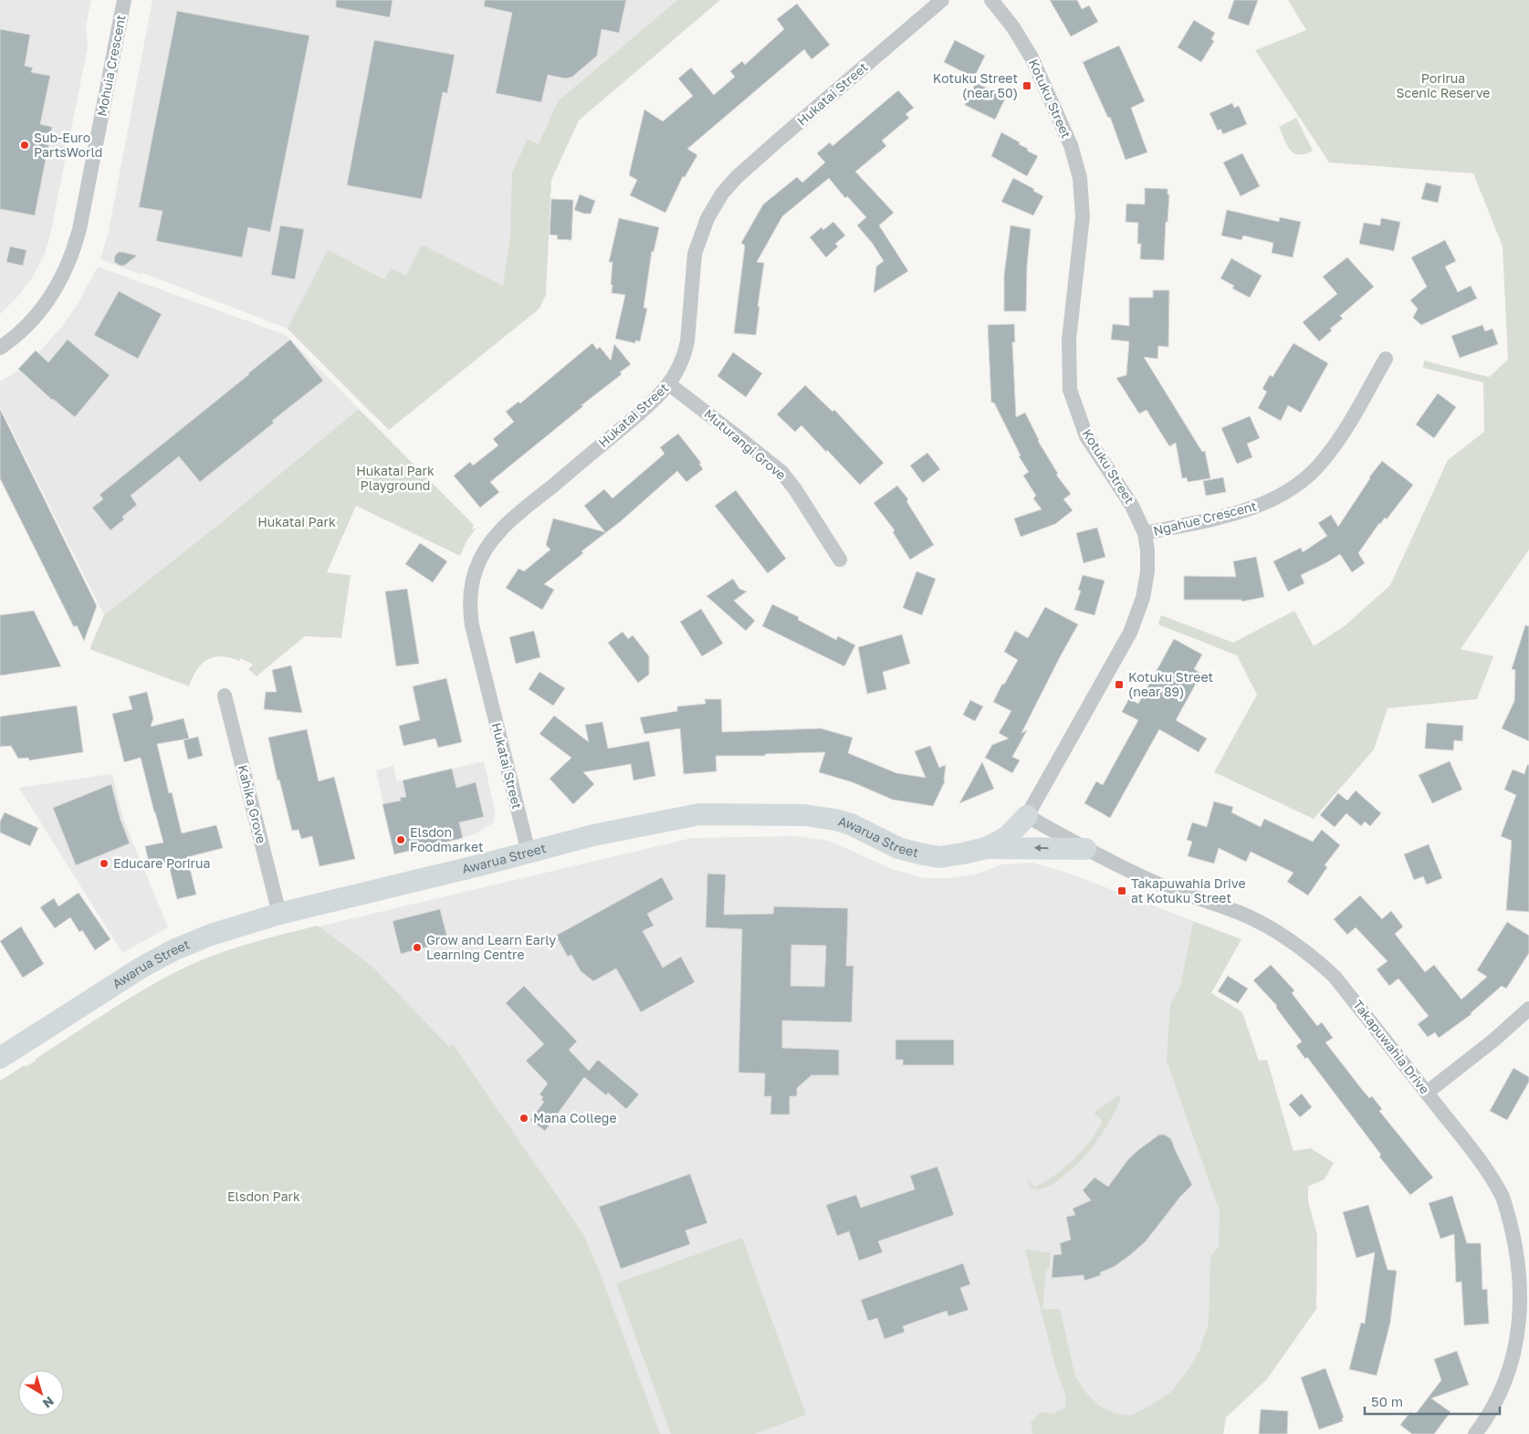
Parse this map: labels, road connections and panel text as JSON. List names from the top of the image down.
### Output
{
  "streets": {
    "street": [
      "Mohuia Crescent",
      "Hukatai Street",
      "Kotuku Street",
      "Muturangi Grove",
      "Ngahue Crescent",
      "Kahika Grove",
      "Awarua Street",
      "Takapuwahia Drive"
    ]
  },
  "crossings": [
    ["Hukatai Street", "Muturangi Grove"],
    ["Hukatai Street", "Awarua Street"],
    ["Kotuku Street", "Ngahue Crescent"],
    ["Kotuku Street", "Awarua Street"],
    ["Kotuku Street", "Takapuwahia Drive"],
    ["Kahika Grove", "Awarua Street"],
    ["Awarua Street", "Takapuwahia Drive"]
  ],
  "parks": [
    "Porirua Scenic Reserve",
    "Hukatai Park Playground",
    "Hukatai Park",
    "Elsdon Park"
  ],
  "places": {
    "transit": ["Kotuku Street (near 50)", "Kotuku Street (near 89)", "Takapuwahia Drive at Kotuku Street"],
    "other": [
      "Sub-Euro PartsWorld",
      "Elsdon Foodmarket",
      "Educare Porirua",
      "Grow and Learn Early Learning Centre",
      "Mana College"
    ]
  },
  "scale_bar": "50 m",
  "north": "bottom right"
}
